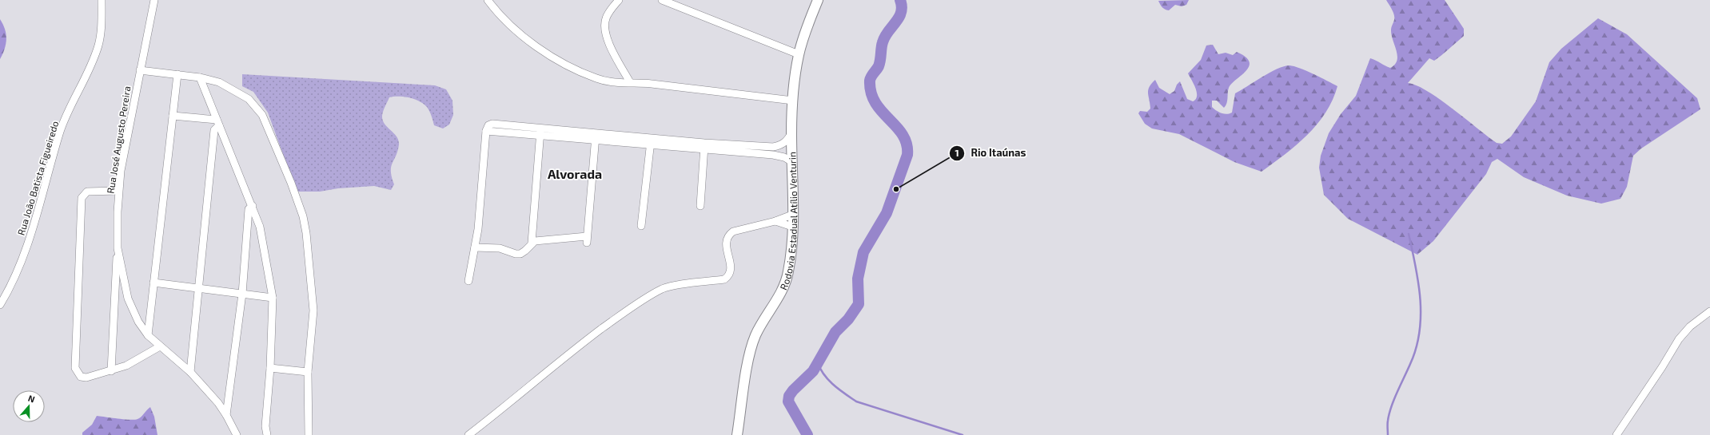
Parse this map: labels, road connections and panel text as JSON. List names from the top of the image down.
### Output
{
  "streets": {
    "main road": ["Rodovia Estadual Atílio Venturin"],
    "street": ["Rua José Augusto Pereira", "Rua João Batista Figueiredo"]
  },
  "districts": ["Alvorada"],
  "places": ["Rio Itaúnas"],
  "north": "top"
}
